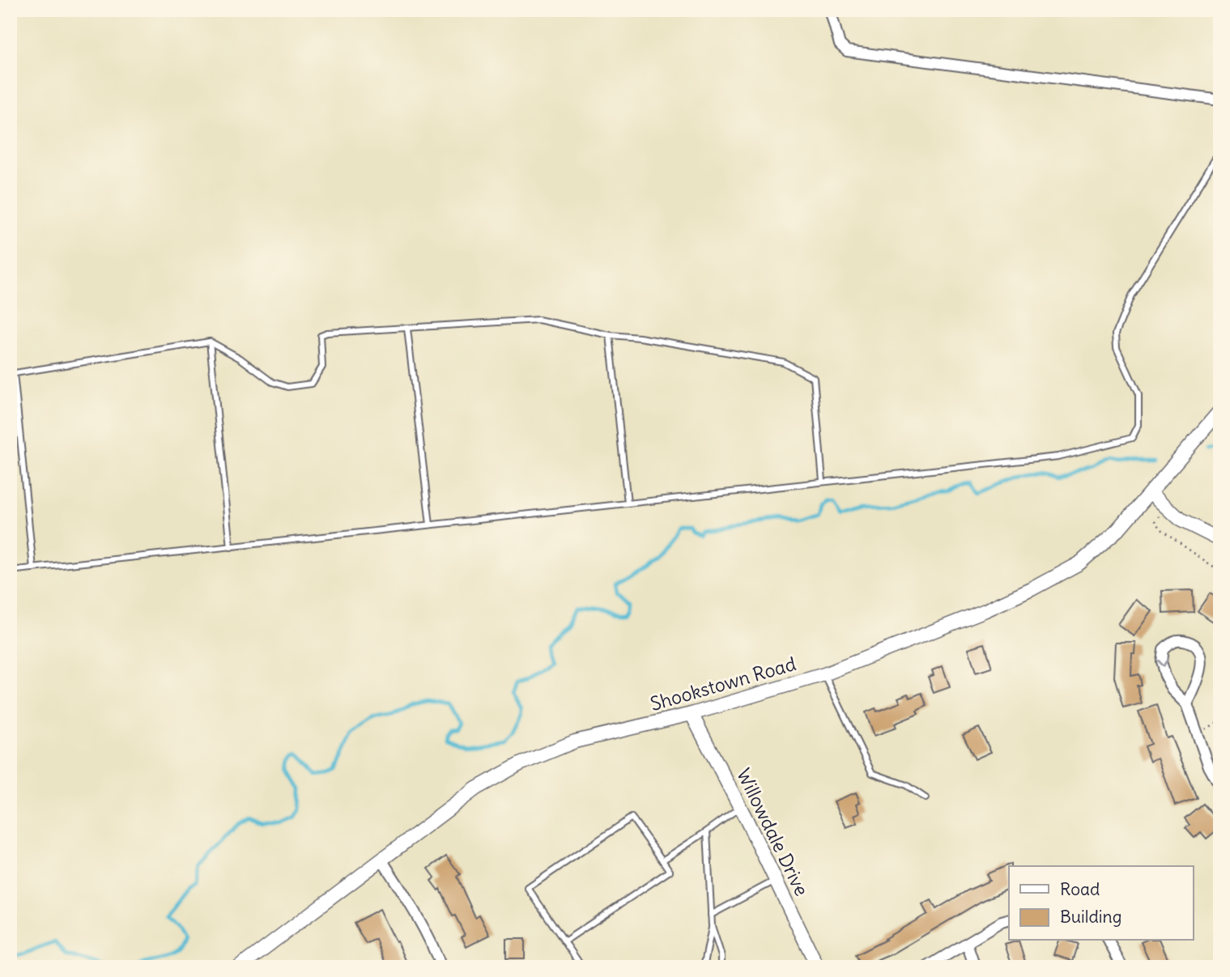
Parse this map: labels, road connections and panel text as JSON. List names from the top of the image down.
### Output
{
  "streets": {
    "street": ["Shookstown Road", "Willowdale Drive"]
  },
  "crossings": [
    ["Shookstown Road", "Willowdale Drive"]
  ],
  "legend": ["Road", "Building"]
}
